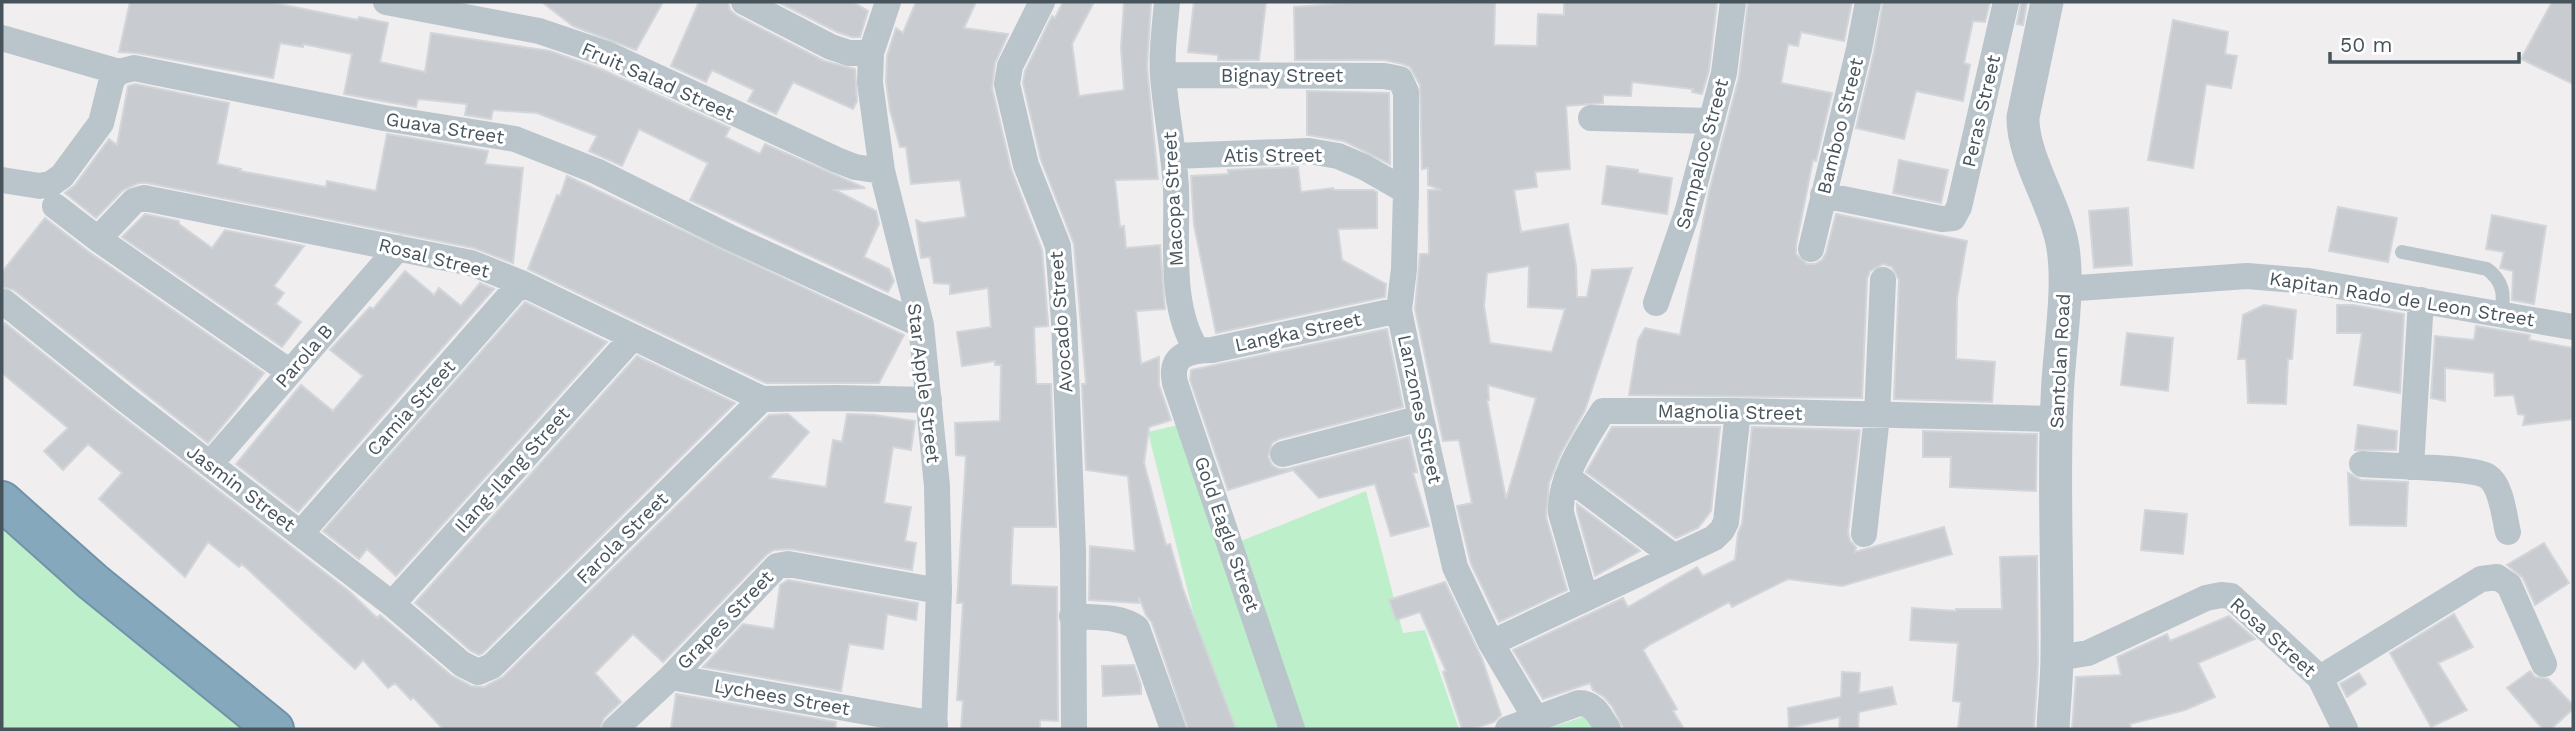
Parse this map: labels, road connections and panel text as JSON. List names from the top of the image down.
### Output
{
  "streets": {
    "street": [
      "Bignay Street",
      "Fruit Salad Street",
      "Peras Street",
      "Bamboo Street",
      "Guava Street",
      "Sampaloc Street",
      "Atis Street",
      "Macopa Street",
      "Rosal Street",
      "Kapitan Rado de Leon Street",
      "Avocado Street",
      "Langka Street",
      "Parola B",
      "Santolan Road",
      "Star Apple Street",
      "Camia Street",
      "Lanzones Street",
      "Magnolia Street",
      "Ilang-Ilang Street",
      "Jasmin Street",
      "Gold Eagle Street",
      "Farola Street",
      "Grapes Street",
      "Rosa Street",
      "Lychees Street"
    ]
  },
  "crossings": [
    ["Bignay Street", "Macopa Street"],
    ["Bignay Street", "Lanzones Street"],
    ["Fruit Salad Street", "Star Apple Street"],
    ["Peras Street", "Bamboo Street"],
    ["Guava Street", "Star Apple Street"],
    ["Atis Street", "Macopa Street"],
    ["Atis Street", "Lanzones Street"],
    ["Macopa Street", "Langka Street"],
    ["Macopa Street", "Gold Eagle Street"],
    ["Rosal Street", "Parola B"],
    ["Rosal Street", "Camia Street"],
    ["Rosal Street", "Ilang-Ilang Street"],
    ["Rosal Street", "Farola Street"],
    ["Kapitan Rado de Leon Street", "Santolan Road"],
    ["Langka Street", "Lanzones Street"],
    ["Langka Street", "Gold Eagle Street"],
    ["Parola B", "Jasmin Street"],
    ["Santolan Road", "Magnolia Street"],
    ["Santolan Road", "Rosa Street"],
    ["Star Apple Street", "Grapes Street"],
    ["Star Apple Street", "Lychees Street"],
    ["Camia Street", "Jasmin Street"],
    ["Ilang-Ilang Street", "Jasmin Street"],
    ["Jasmin Street", "Farola Street"],
    ["Grapes Street", "Lychees Street"]
  ],
  "scale_bar": "50 m"
}
